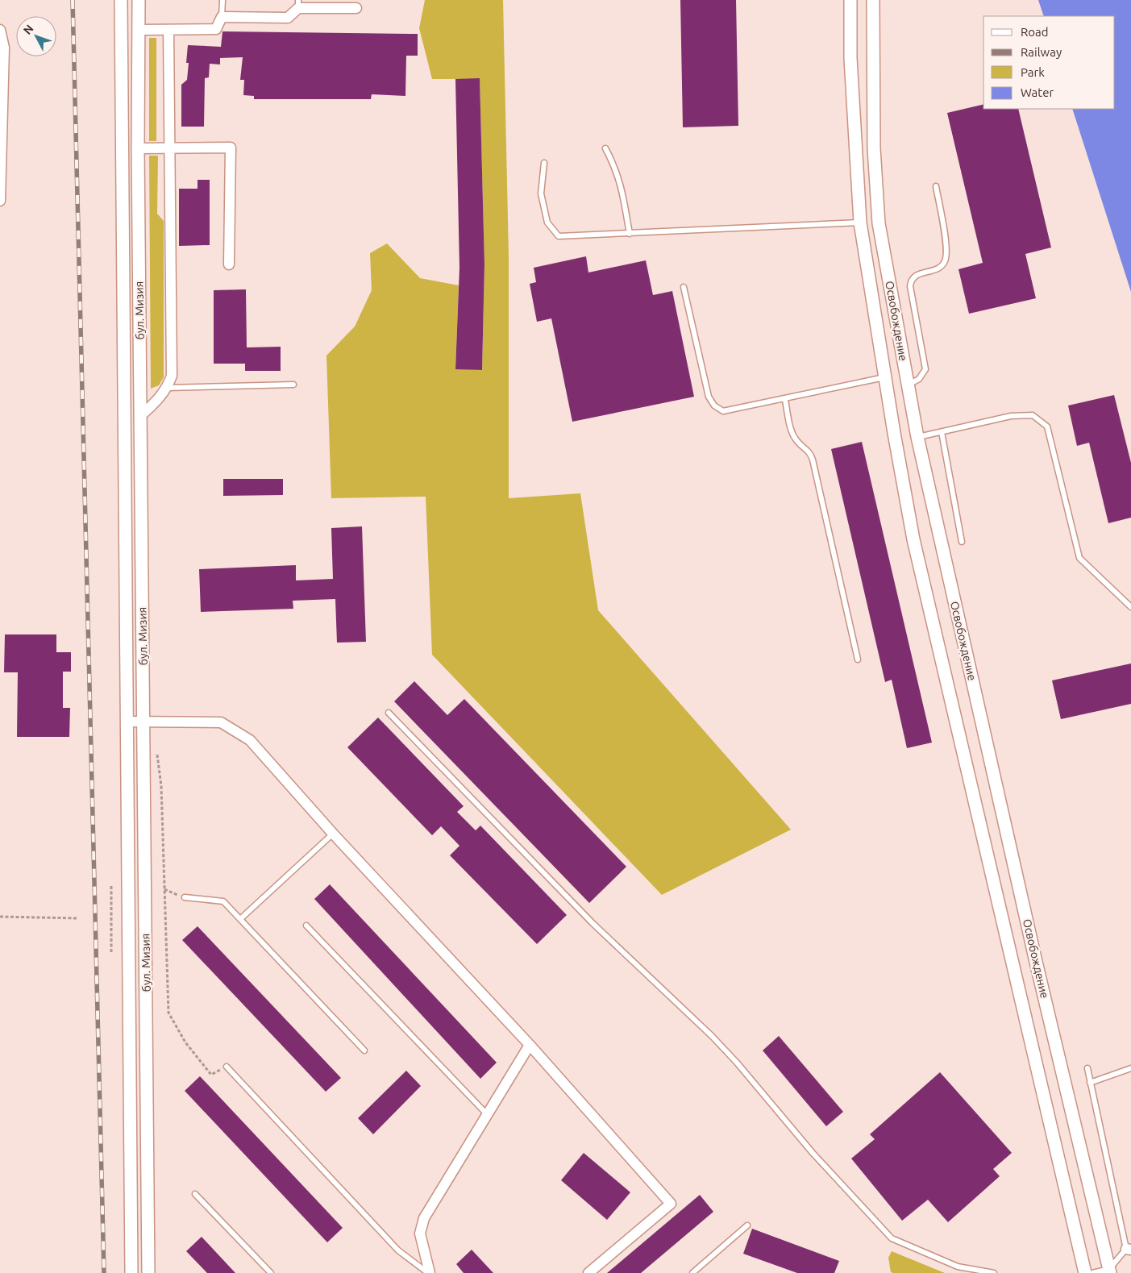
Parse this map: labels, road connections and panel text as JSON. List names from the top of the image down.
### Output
{
  "streets": {
    "street": ["бул. Мизия", "Освобождение"]
  },
  "legend": [
    "Road",
    "Railway",
    "Park",
    "Water"
  ],
  "north": "top left"
}
